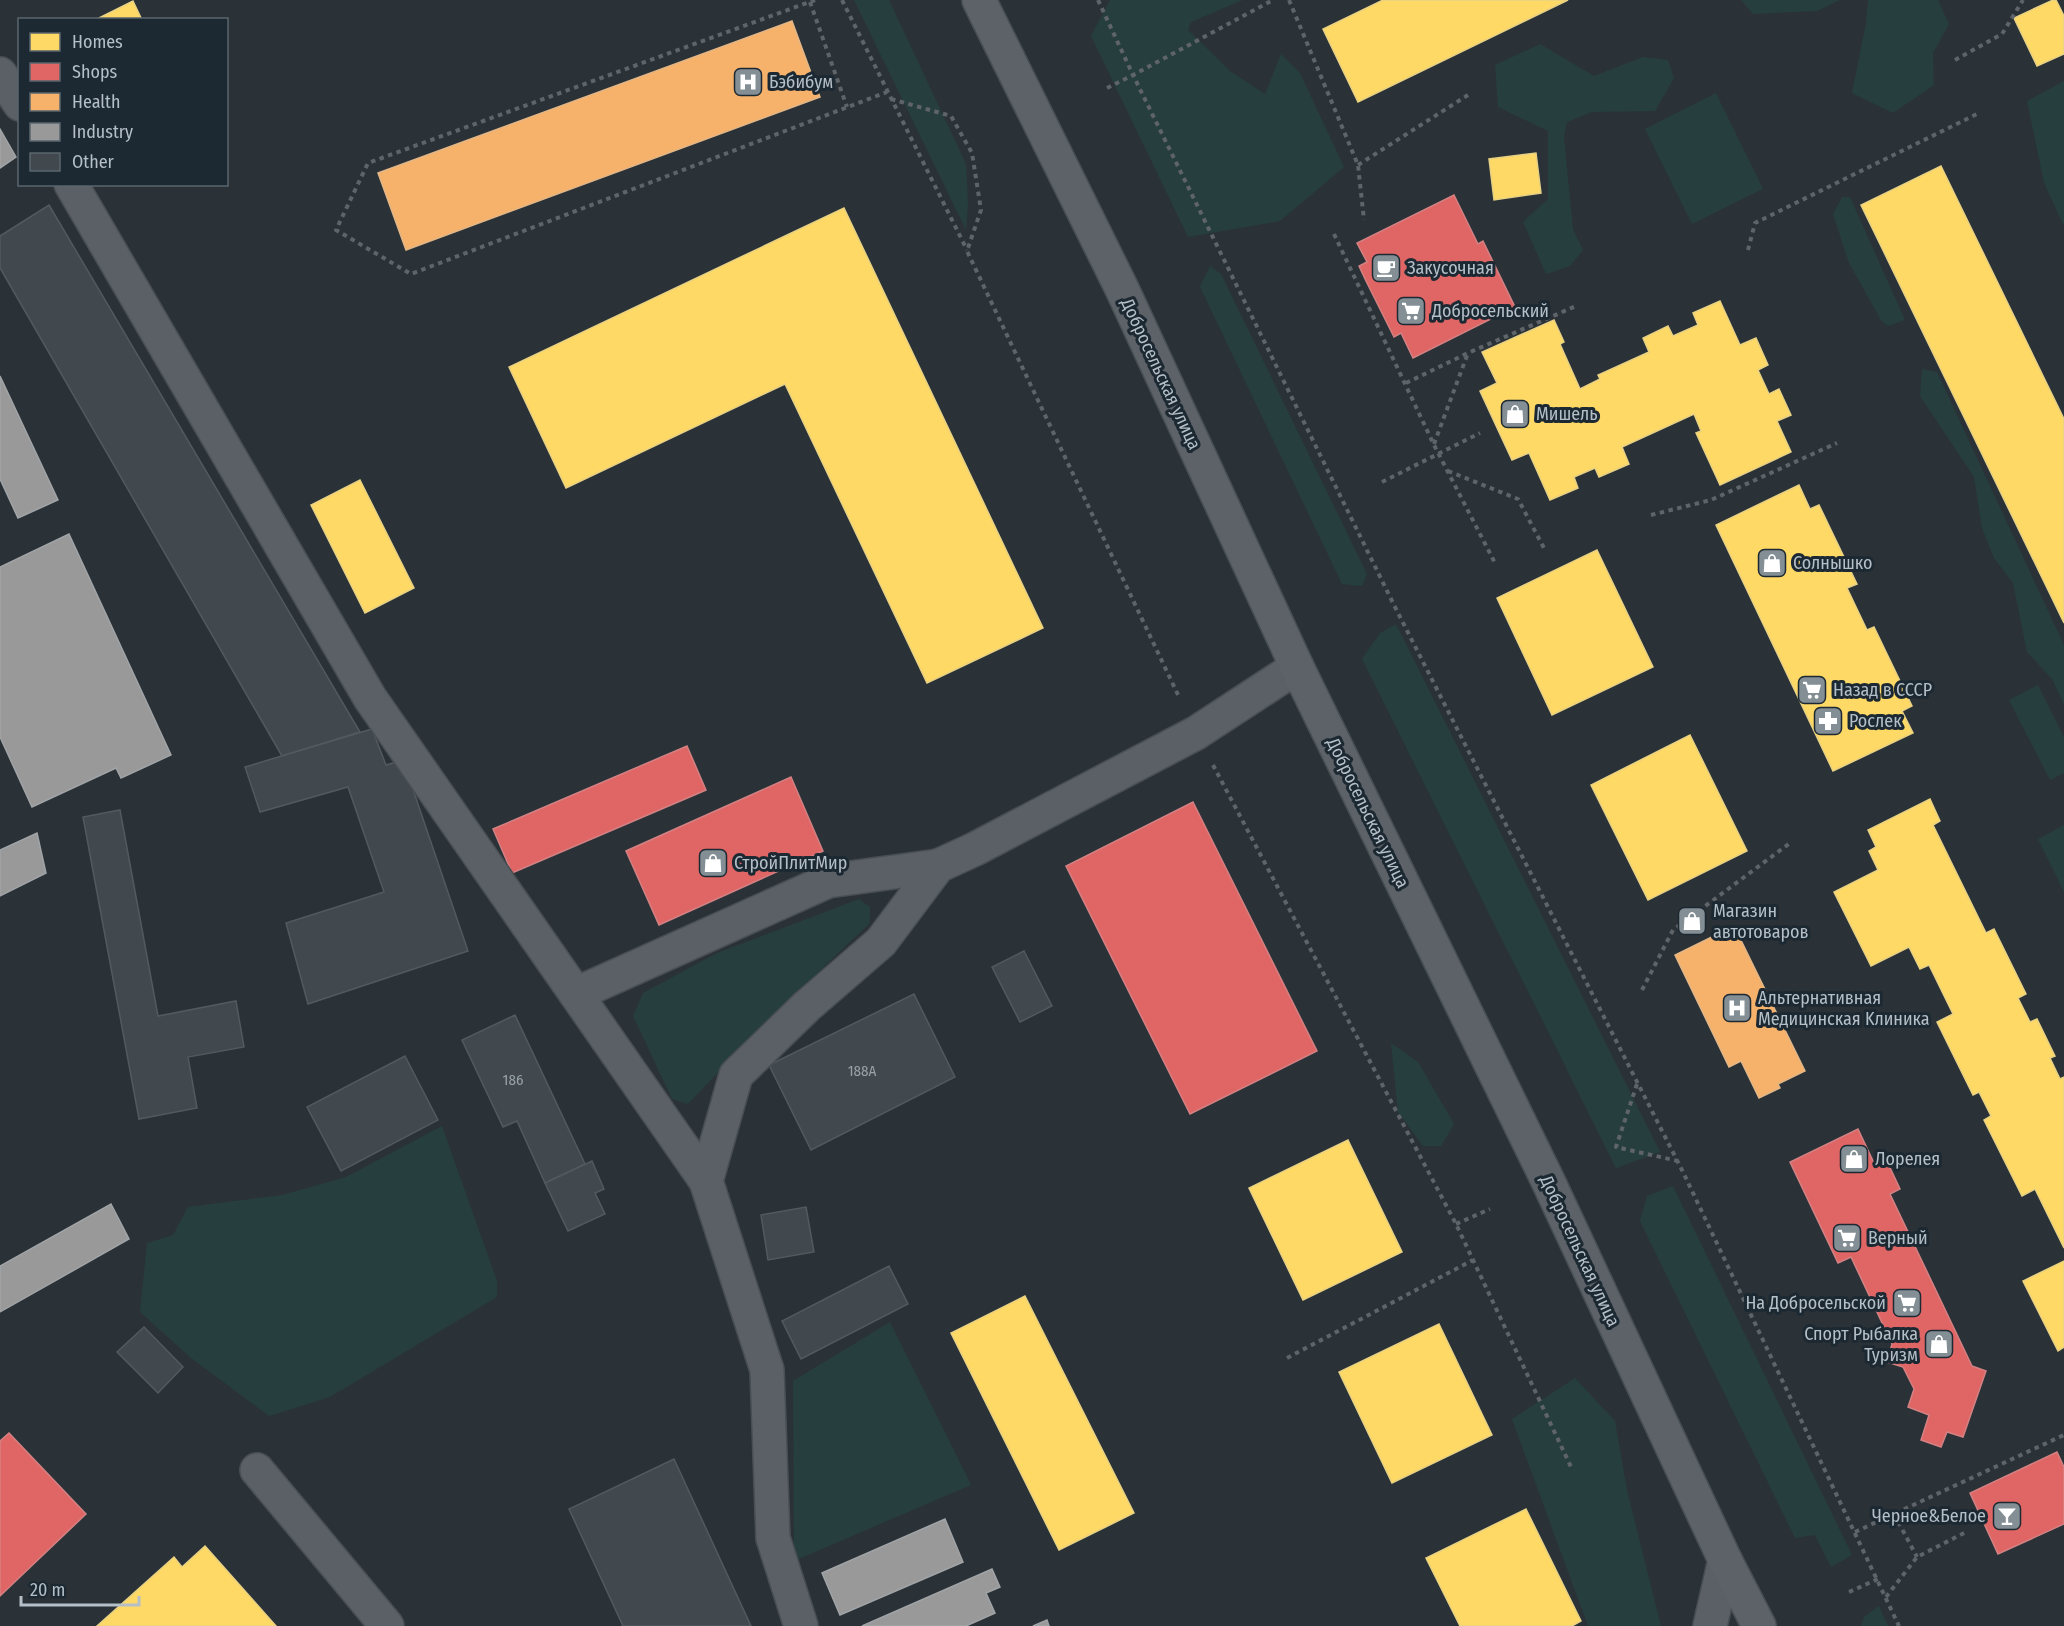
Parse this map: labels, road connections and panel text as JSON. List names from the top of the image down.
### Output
{
  "streets": {
    "main road": ["Добросельская улица"]
  },
  "places": {
    "hospital": ["Бэбибум", "Альтернативная Mедицинская Kлиника"],
    "cafe": ["Закусочная"],
    "supermarket": [
      "Добросельский",
      "Назад в СССР",
      "Верный",
      "На Добросельской"
    ],
    "shop": [
      "Мишель",
      "Солнышко",
      "СтройПлитМир",
      "Магазин автотоваров",
      "Лорелея",
      "Спорт Рыбалка Туризм"
    ],
    "pharmacy": ["Рослек"],
    "bar": ["Черное&Белое"]
  },
  "house_numbers": ["188А", "186"],
  "legend": [
    "Homes",
    "Shops",
    "Health",
    "Industry",
    "Other"
  ],
  "scale_bar": "20 m"
}
